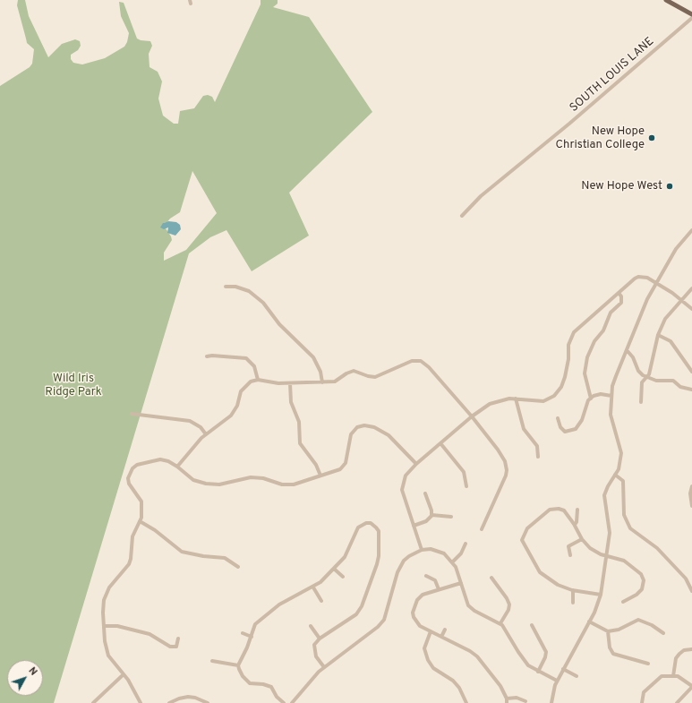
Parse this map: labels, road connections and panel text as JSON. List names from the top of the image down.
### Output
{
  "streets": {
    "street": ["SOUTH LOUIS LANE"]
  },
  "parks": ["Wild Iris Ridge Park"],
  "places": ["New Hope Christian College", "New Hope West"],
  "north": "top right"
}
